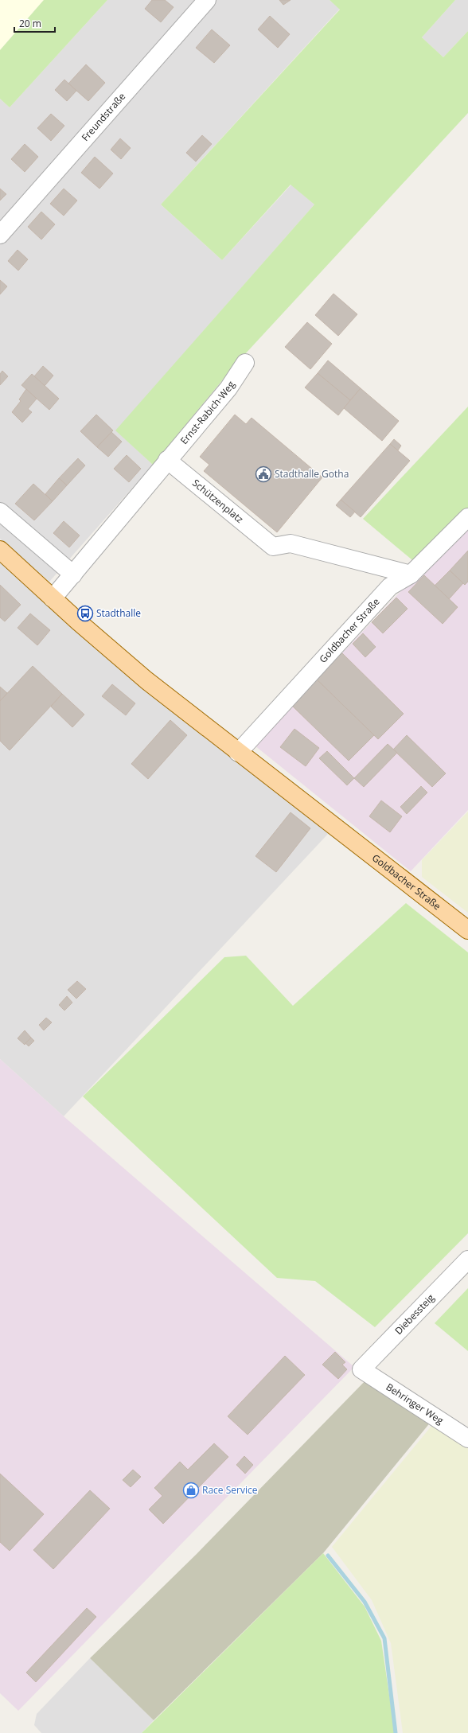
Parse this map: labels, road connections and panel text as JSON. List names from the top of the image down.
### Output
{
  "streets": {
    "main road": ["Goldbacher Straße"],
    "street": [
      "Freundstraße",
      "Ernst-Rabich-Weg",
      "Schützenplatz",
      "Diebessteig",
      "Behringer Weg"
    ]
  },
  "crossings": [
    ["Ernst-Rabich-Weg", "Schützenplatz"],
    ["Schützenplatz", "Goldbacher Straße"],
    ["Diebessteig", "Behringer Weg"]
  ],
  "places": {
    "public building": ["Stadthalle Gotha"],
    "bus stop": ["Stadthalle"],
    "shop": ["Race Service"]
  },
  "scale_bar": "20 m"
}
